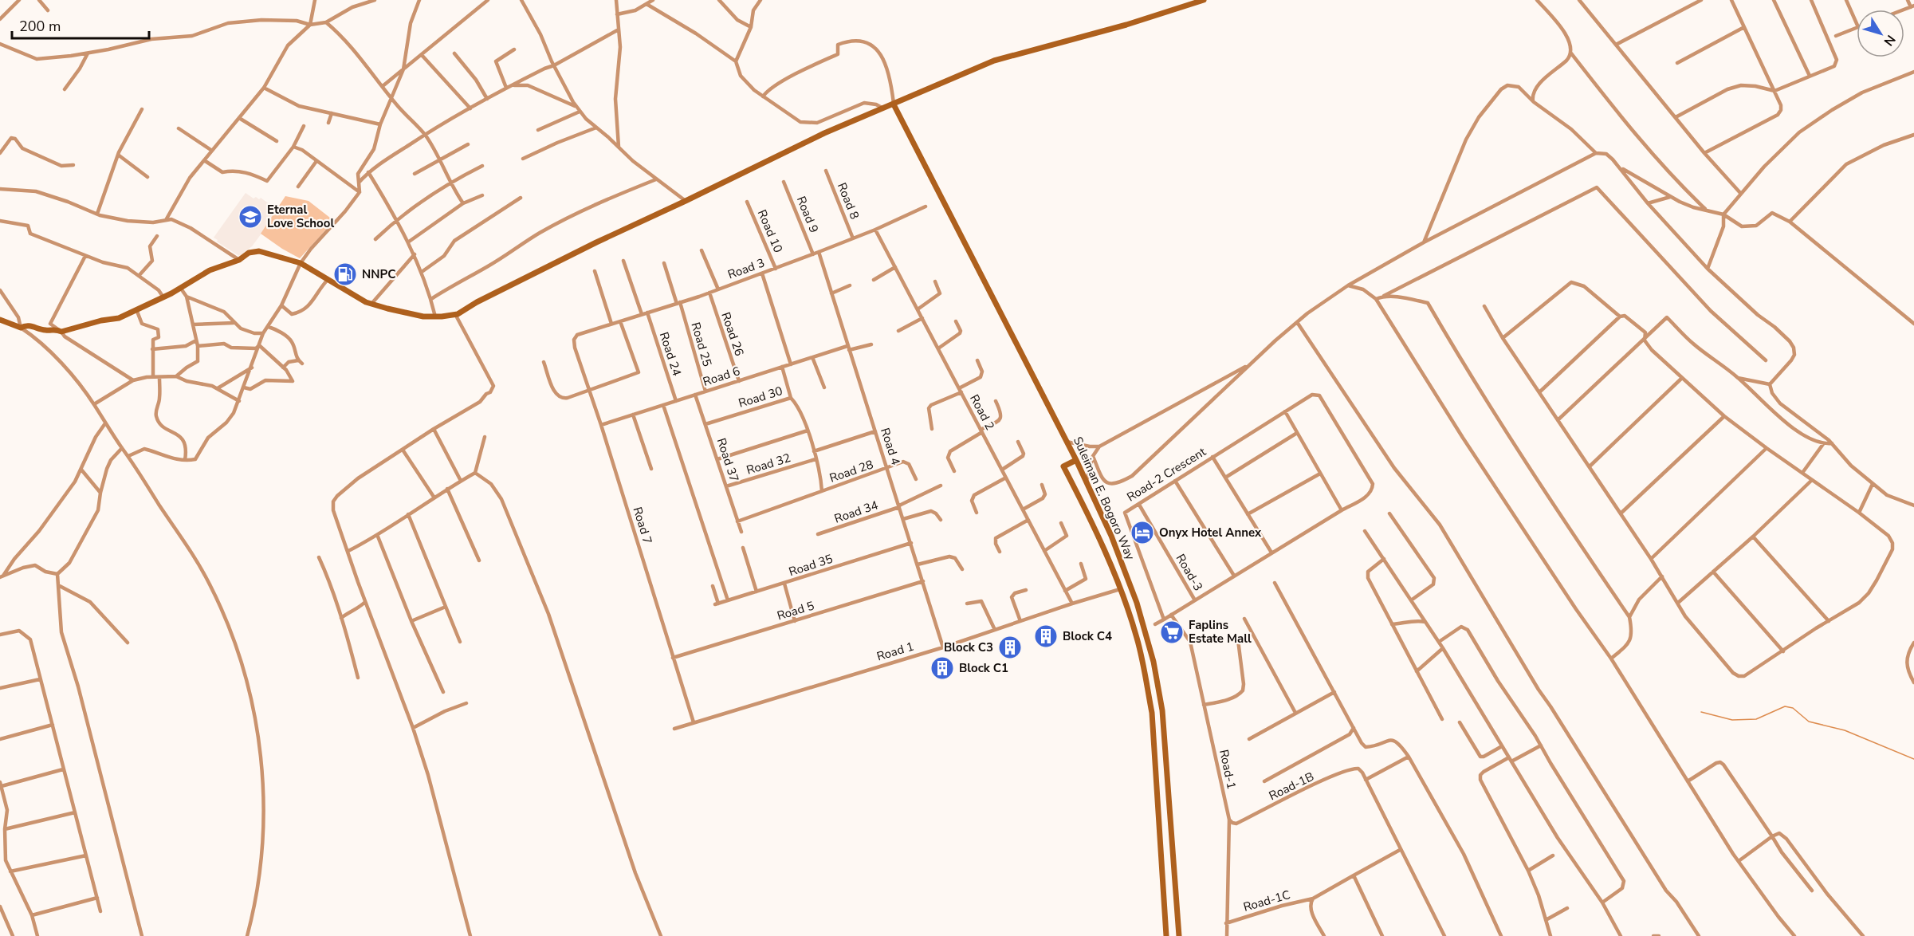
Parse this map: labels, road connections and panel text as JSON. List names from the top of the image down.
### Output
{
  "streets": {
    "main road": ["Suleiman E. Bogoro Way"],
    "street": [
      "Road 8",
      "Road 9",
      "Road 10",
      "Road 3",
      "Road 26",
      "Road 25",
      "Road 24",
      "Road 6",
      "Road 30",
      "Road 2",
      "Road 4",
      "Road 37",
      "Road 32",
      "Road 28",
      "Road-2 Crescent",
      "Road 34",
      "Road 7",
      "Road 35",
      "Road-3",
      "Road 5",
      "Road 1",
      "Road-1",
      "Road-1B",
      "Road-1C"
    ]
  },
  "crossings": [
    ["Road 8", "Road 3"],
    ["Road 9", "Road 3"],
    ["Road 10", "Road 3"],
    ["Road 3", "Road 26"],
    ["Road 3", "Road 25"],
    ["Road 3", "Road 24"],
    ["Road 3", "Road 2"],
    ["Road 3", "Road 4"],
    ["Road 3", "Road 7"],
    ["Road 26", "Road 6"],
    ["Road 25", "Road 6"],
    ["Road 24", "Road 6"],
    ["Road 6", "Road 30"],
    ["Road 6", "Road 4"],
    ["Road 6", "Road 37"],
    ["Road 6", "Road 7"],
    ["Road 30", "Road 37"],
    ["Road 2", "Road 1"],
    ["Road 4", "Road 28"],
    ["Road 4", "Road 34"],
    ["Road 4", "Road 35"],
    ["Road 4", "Road 5"],
    ["Road 4", "Road 1"],
    ["Road 37", "Road 32"],
    ["Road 37", "Road 28"],
    ["Road-2 Crescent", "Road-3"],
    ["Suleiman E. Bogoro Way", "Road 1"],
    ["Road 7", "Road 5"],
    ["Road 7", "Road 1"],
    ["Road-1", "Road-1B"],
    ["Road-1", "Road-1C"]
  ],
  "places": {
    "school or university": ["Eternal Love School"],
    "fuel station": ["NNPC"],
    "hotel": ["Onyx Hotel Annex"],
    "supermarket": ["Faplins Estate Mall"],
    "building": ["Block C4", "Block C3", "Block C1"]
  },
  "scale_bar": "200 m",
  "north": "bottom right"
}
